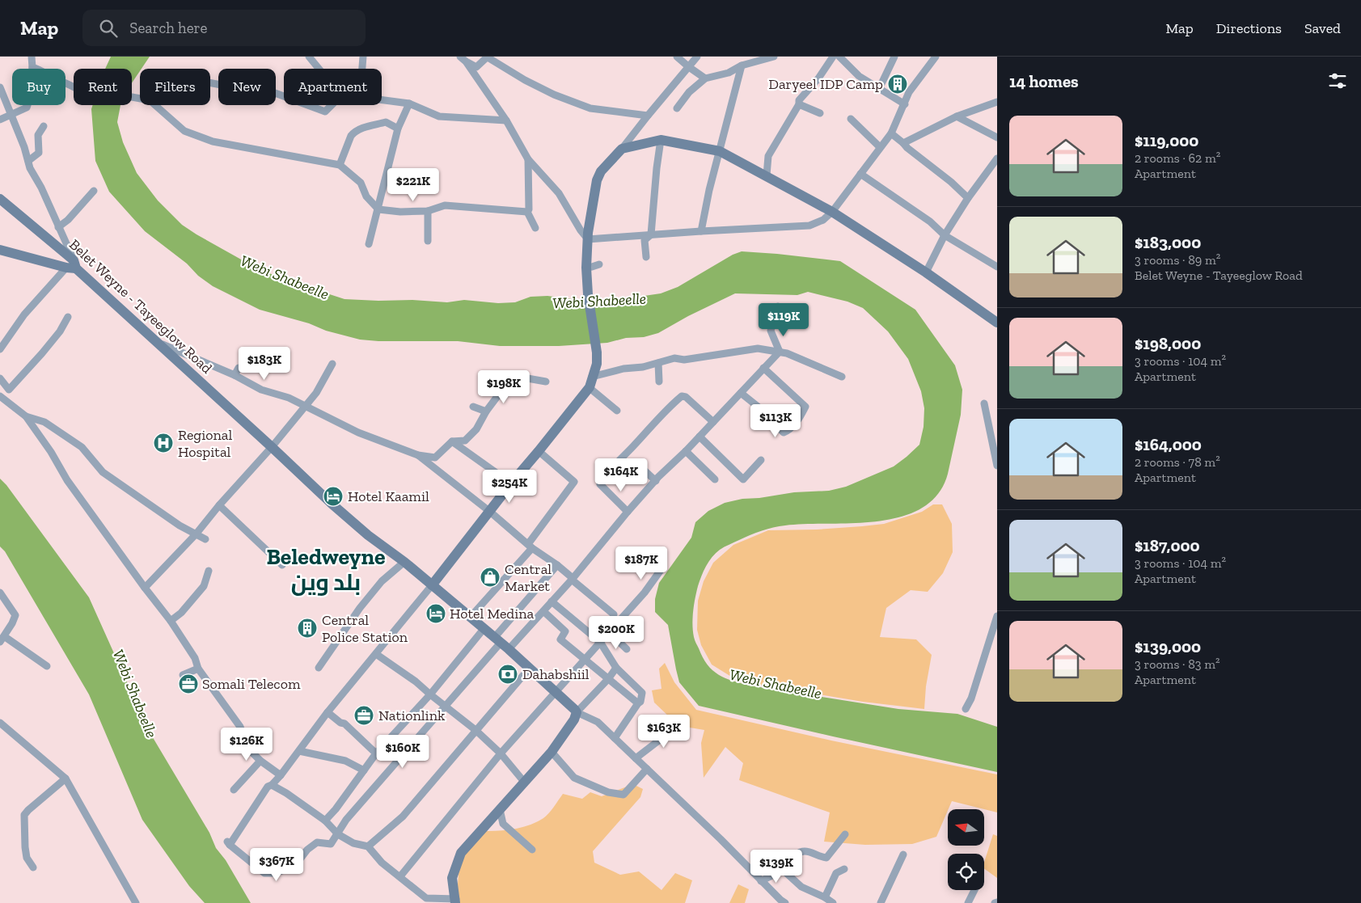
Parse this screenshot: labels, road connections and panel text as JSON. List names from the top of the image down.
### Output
{
  "streets": {
    "street": ["Belet Weyne - Tayeeglow Road"]
  },
  "districts": ["Beledweyne بلد وين"],
  "water": ["Webi Shabeelle"],
  "places": {
    "building": ["Daryeel IDP Camp", "Central Police Station"],
    "hospital": ["Regional Hospital"],
    "hotel": ["Hotel Kaamil", "Hotel Medina"],
    "shop": ["Central Market"],
    "bank": ["Dahabshiil"],
    "office": ["Somali Telecom", "Nationlink"]
  },
  "north": "left",
  "page": {
    "header": "Map",
    "search": "Search here",
    "nav": ["Map", "Directions", "Saved"],
    "heading": "14 homes",
    "chip": [
      "Buy",
      "Rent",
      "Filters",
      "New",
      "Apartment"
    ],
    "list": [
      {
        "name": "$119,000",
        "note": "2 rooms · 62 m² · Apartment"
      },
      {
        "name": "$183,000",
        "note": "3 rooms · 89 m² · Belet Weyne - Tayeeglow Road"
      },
      {
        "name": "$198,000",
        "note": "3 rooms · 104 m² · Apartment"
      },
      {
        "name": "$164,000",
        "note": "2 rooms · 78 m² · Apartment"
      },
      {
        "name": "$187,000",
        "note": "3 rooms · 104 m² · Apartment"
      },
      {
        "name": "$139,000",
        "note": "3 rooms · 83 m² · Apartment"
      }
    ],
    "price": [
      "$221K",
      "$119K",
      "$183K",
      "$198K",
      "$113K",
      "$164K",
      "$254K",
      "$187K",
      "$200K",
      "$163K",
      "$126K",
      "$160K",
      "$367K",
      "$139K"
    ]
  }
}
